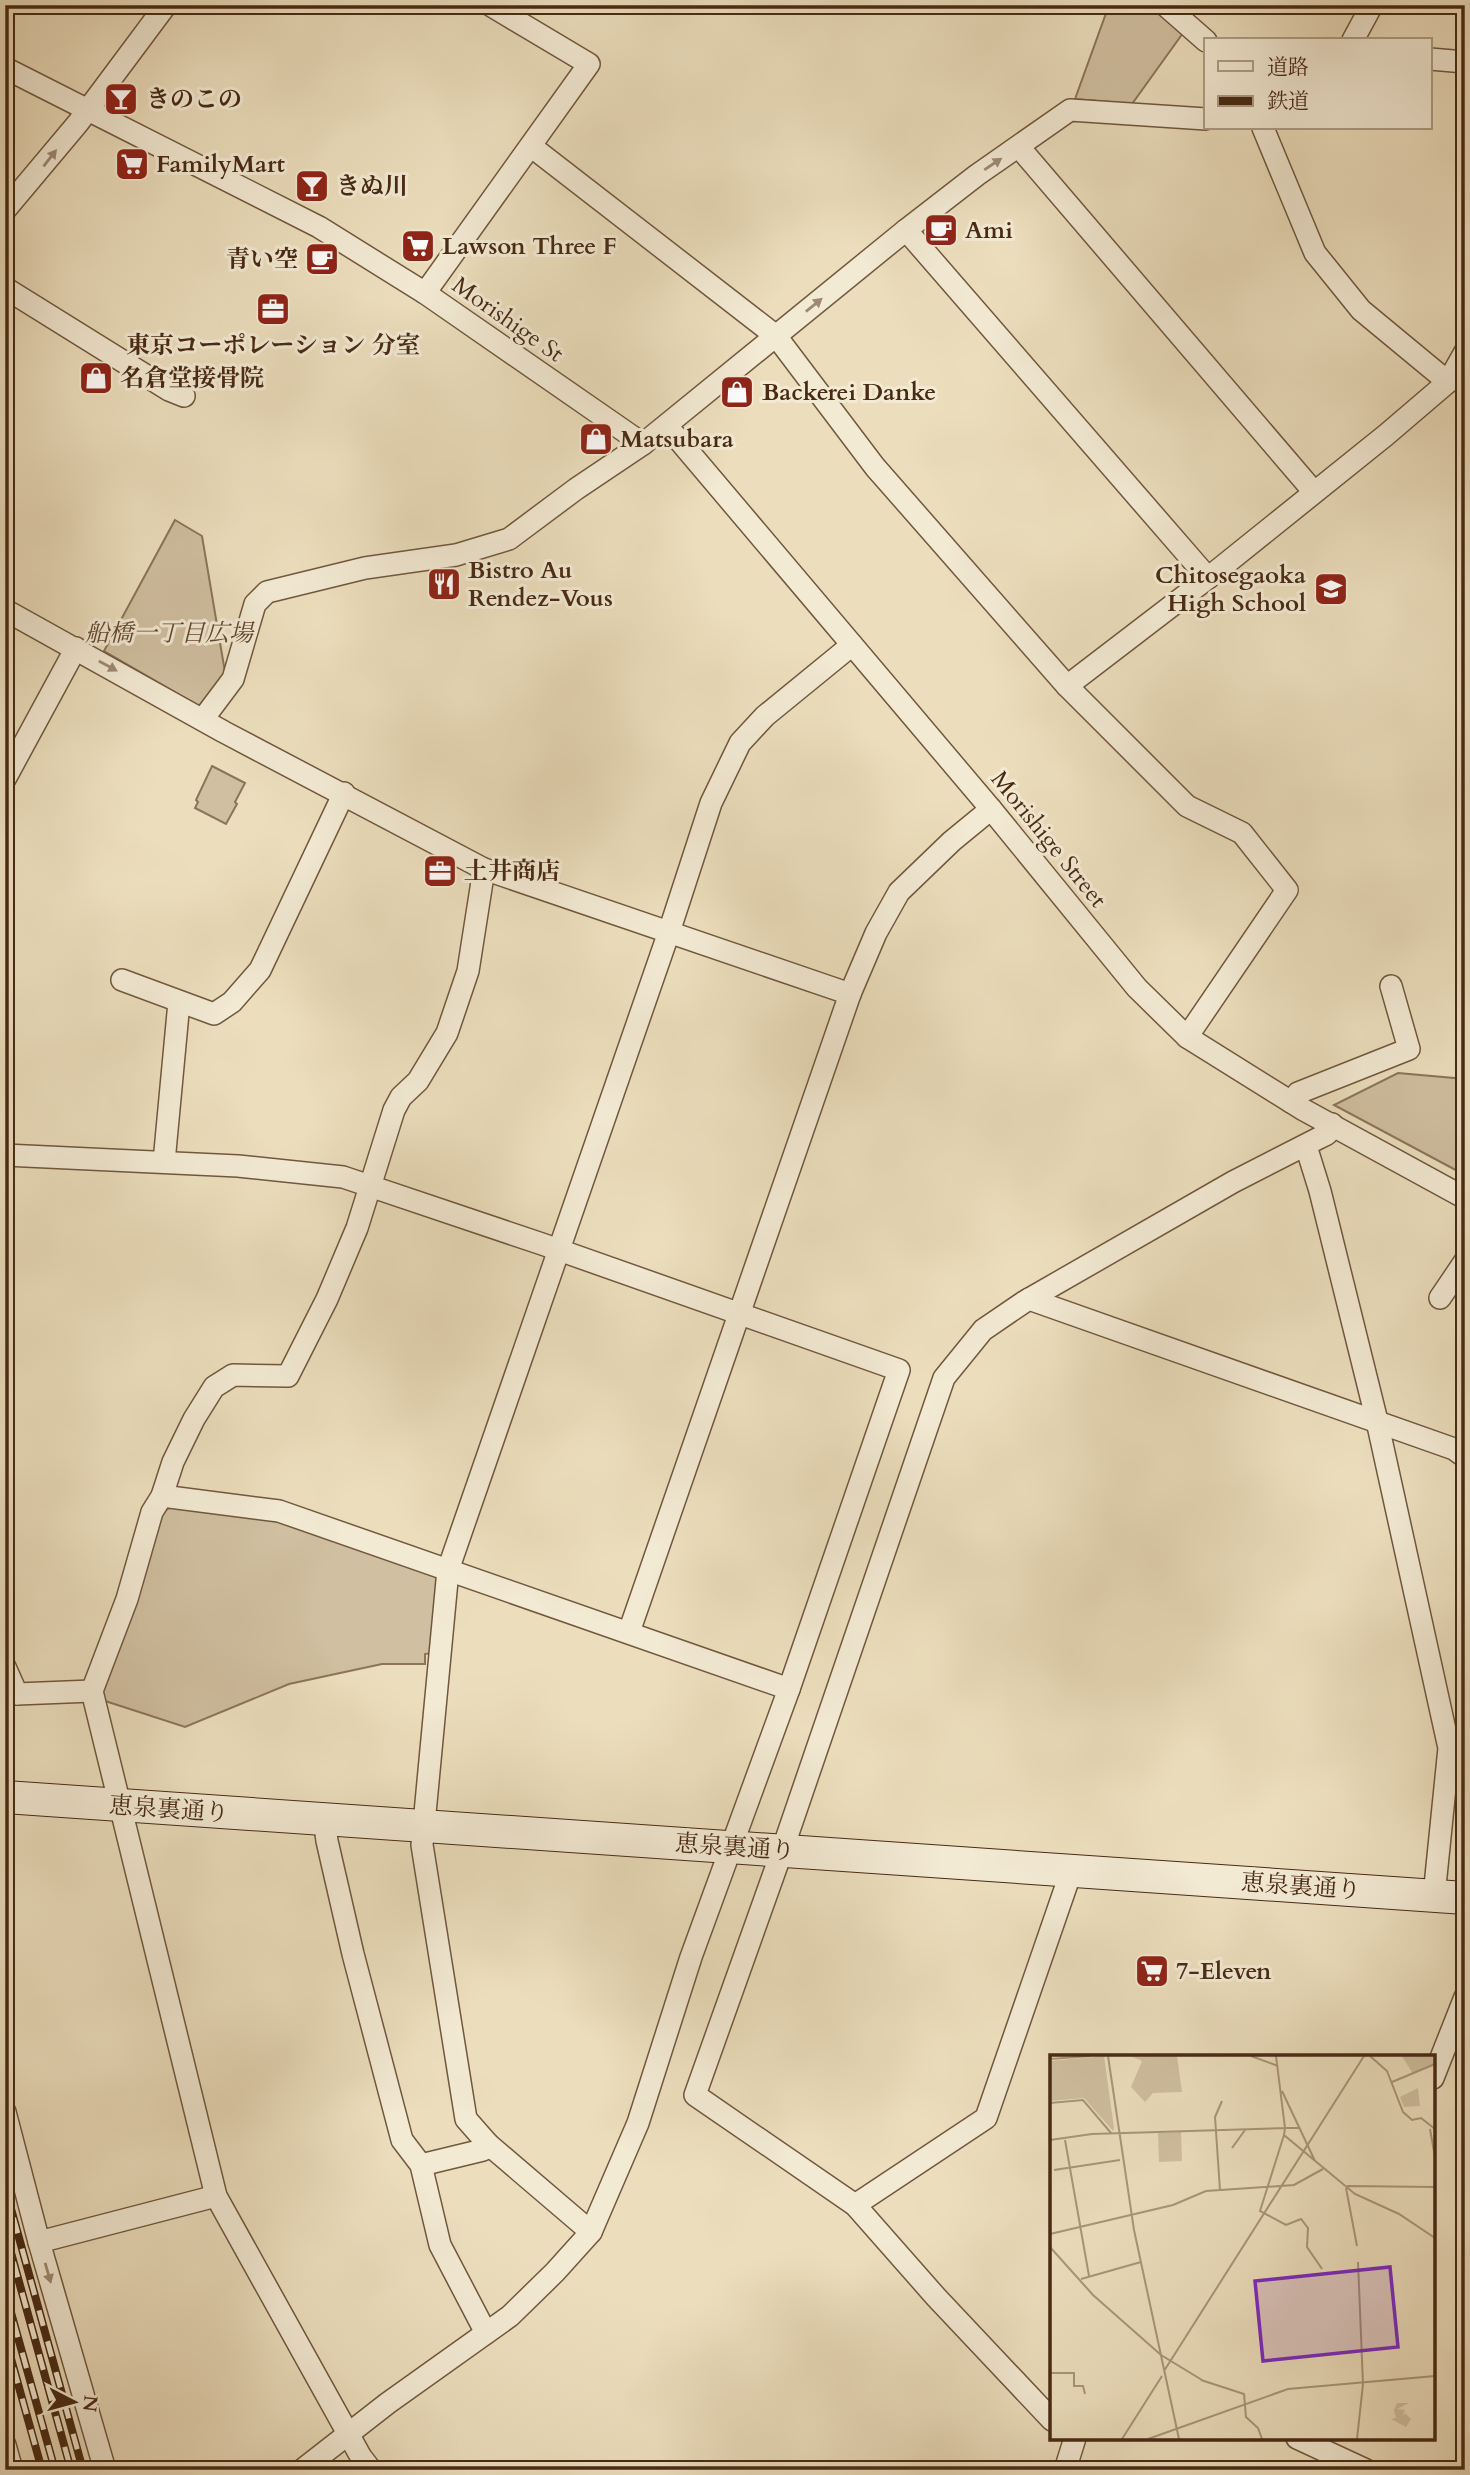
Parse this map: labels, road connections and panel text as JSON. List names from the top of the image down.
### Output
{
  "streets": {
    "street": ["Morishige St", "Morishige Street", "恵泉裏通り"]
  },
  "parks": ["船橋一丁目広場"],
  "places": {
    "bar": ["きのこの", "きぬ川"],
    "supermarket": ["FamilyMart", "Lawson Three F", "7-Eleven"],
    "cafe": ["Ami", "青い空"],
    "office": ["東京コーポレーション 分室", "土井商店"],
    "shop": ["名倉堂接骨院", "Backerei Danke", "Matsubara"],
    "restaurant": ["Bistro Au Rendez-Vous"],
    "school or university": ["Chitosegaoka High School"]
  },
  "legend": ["道路", "鉄道"],
  "north": "right"
}
